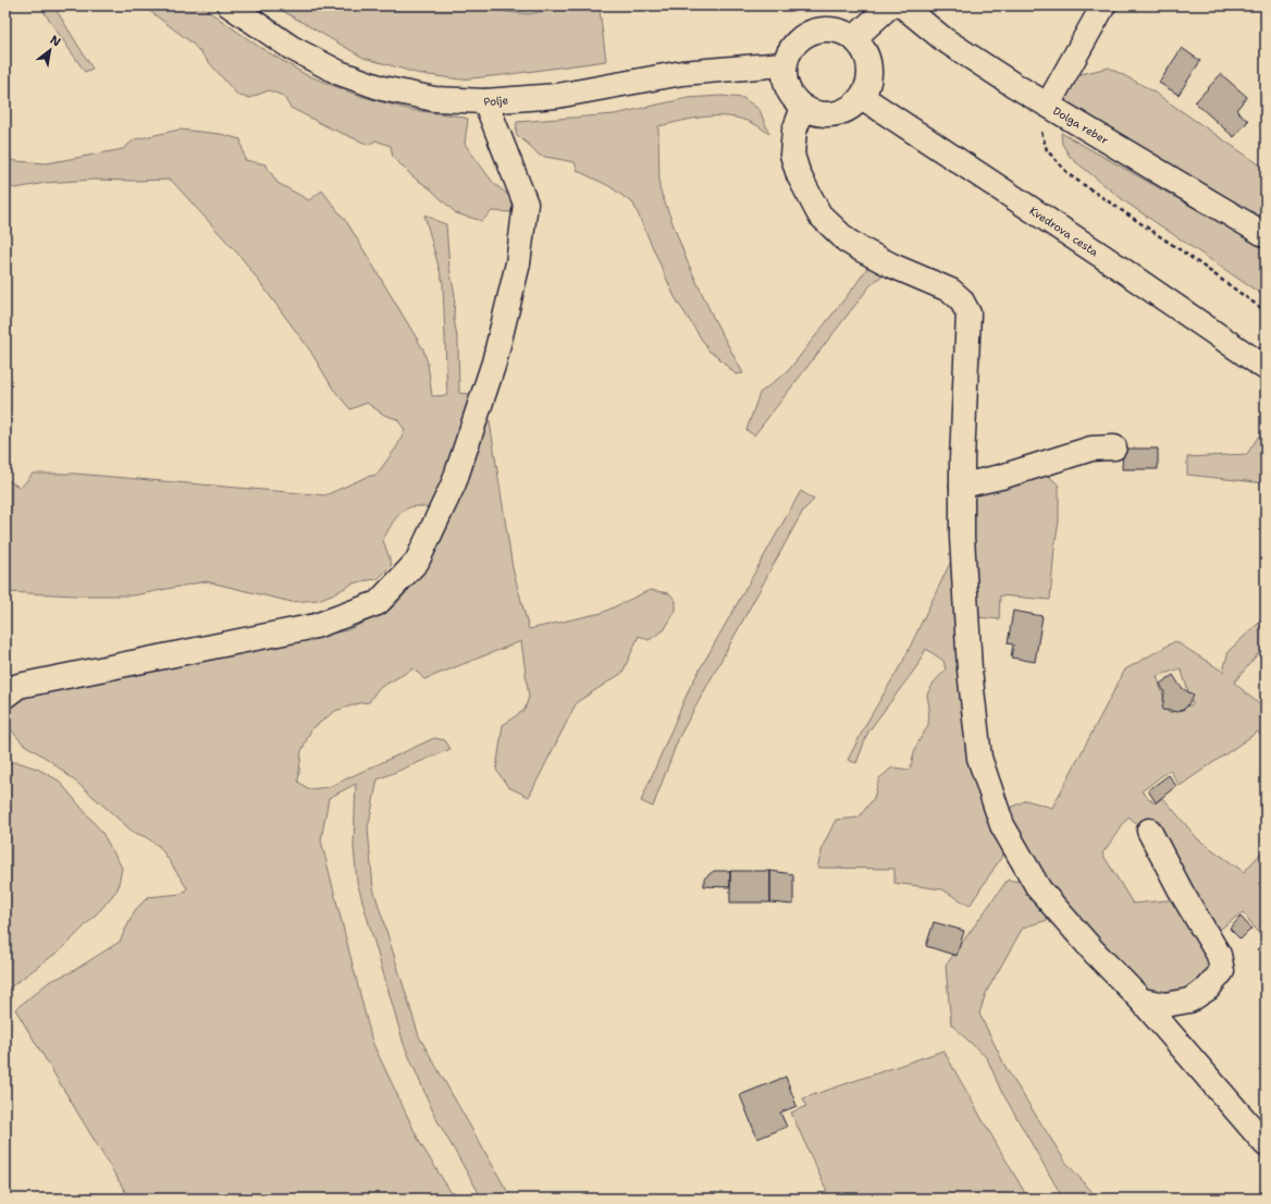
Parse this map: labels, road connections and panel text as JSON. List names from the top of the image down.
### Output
{
  "streets": {
    "street": ["Polje", "Dolga reber", "Kvedrova cesta"]
  },
  "crossings": [
    ["Polje", "Kvedrova cesta"]
  ],
  "north": "top right"
}
